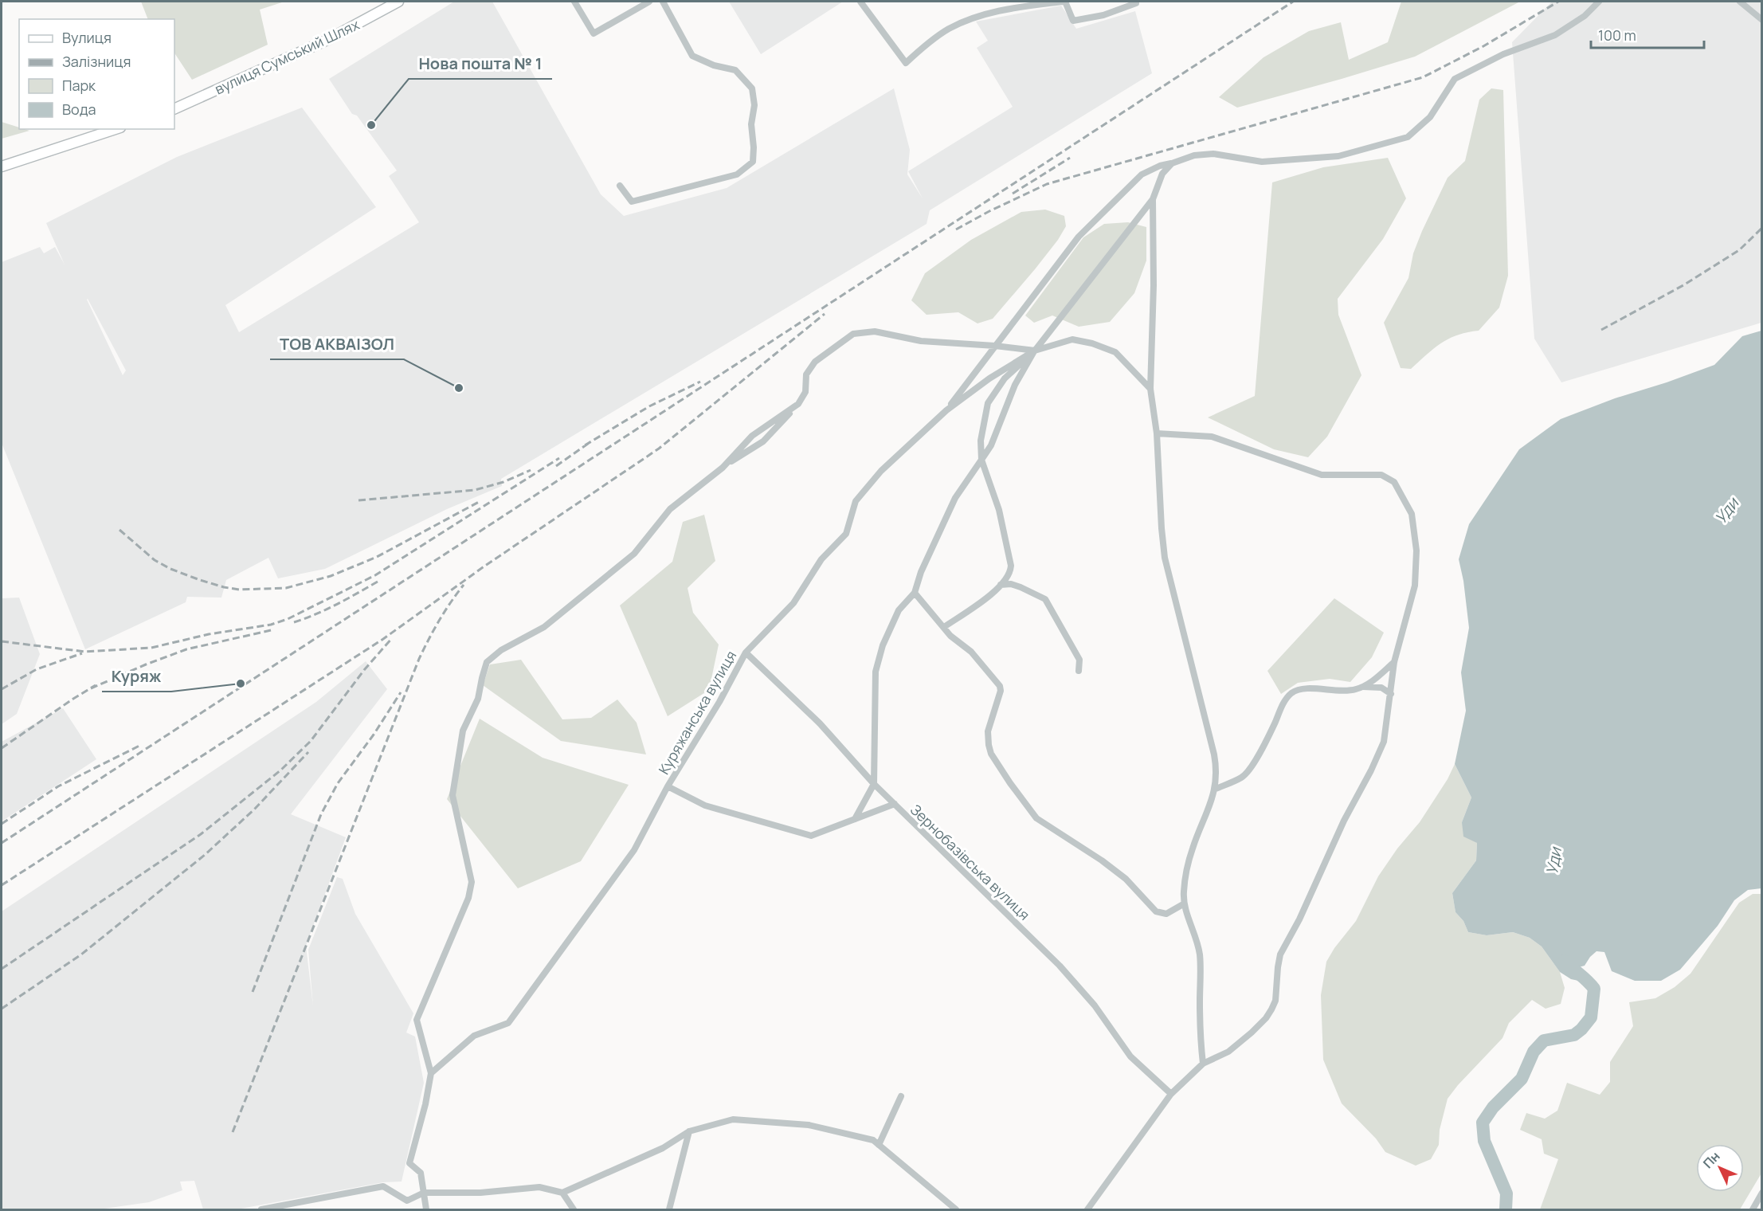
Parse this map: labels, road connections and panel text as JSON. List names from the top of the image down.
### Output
{
  "streets": {
    "main road": ["вулиця Сумський Шлях"],
    "street": ["Куряжанська вулиця", "Зернобазівська вулиця"]
  },
  "crossings": [
    ["Куряжанська вулиця", "Зернобазівська вулиця"]
  ],
  "water": ["Уди"],
  "places": ["Нова пошта № 1", "ТОВ АКВАІЗОЛ", "Куряж"],
  "legend": [
    "Вулиця",
    "Залізниця",
    "Парк",
    "Вода"
  ],
  "scale_bar": "100 m",
  "north": "top left"
}
